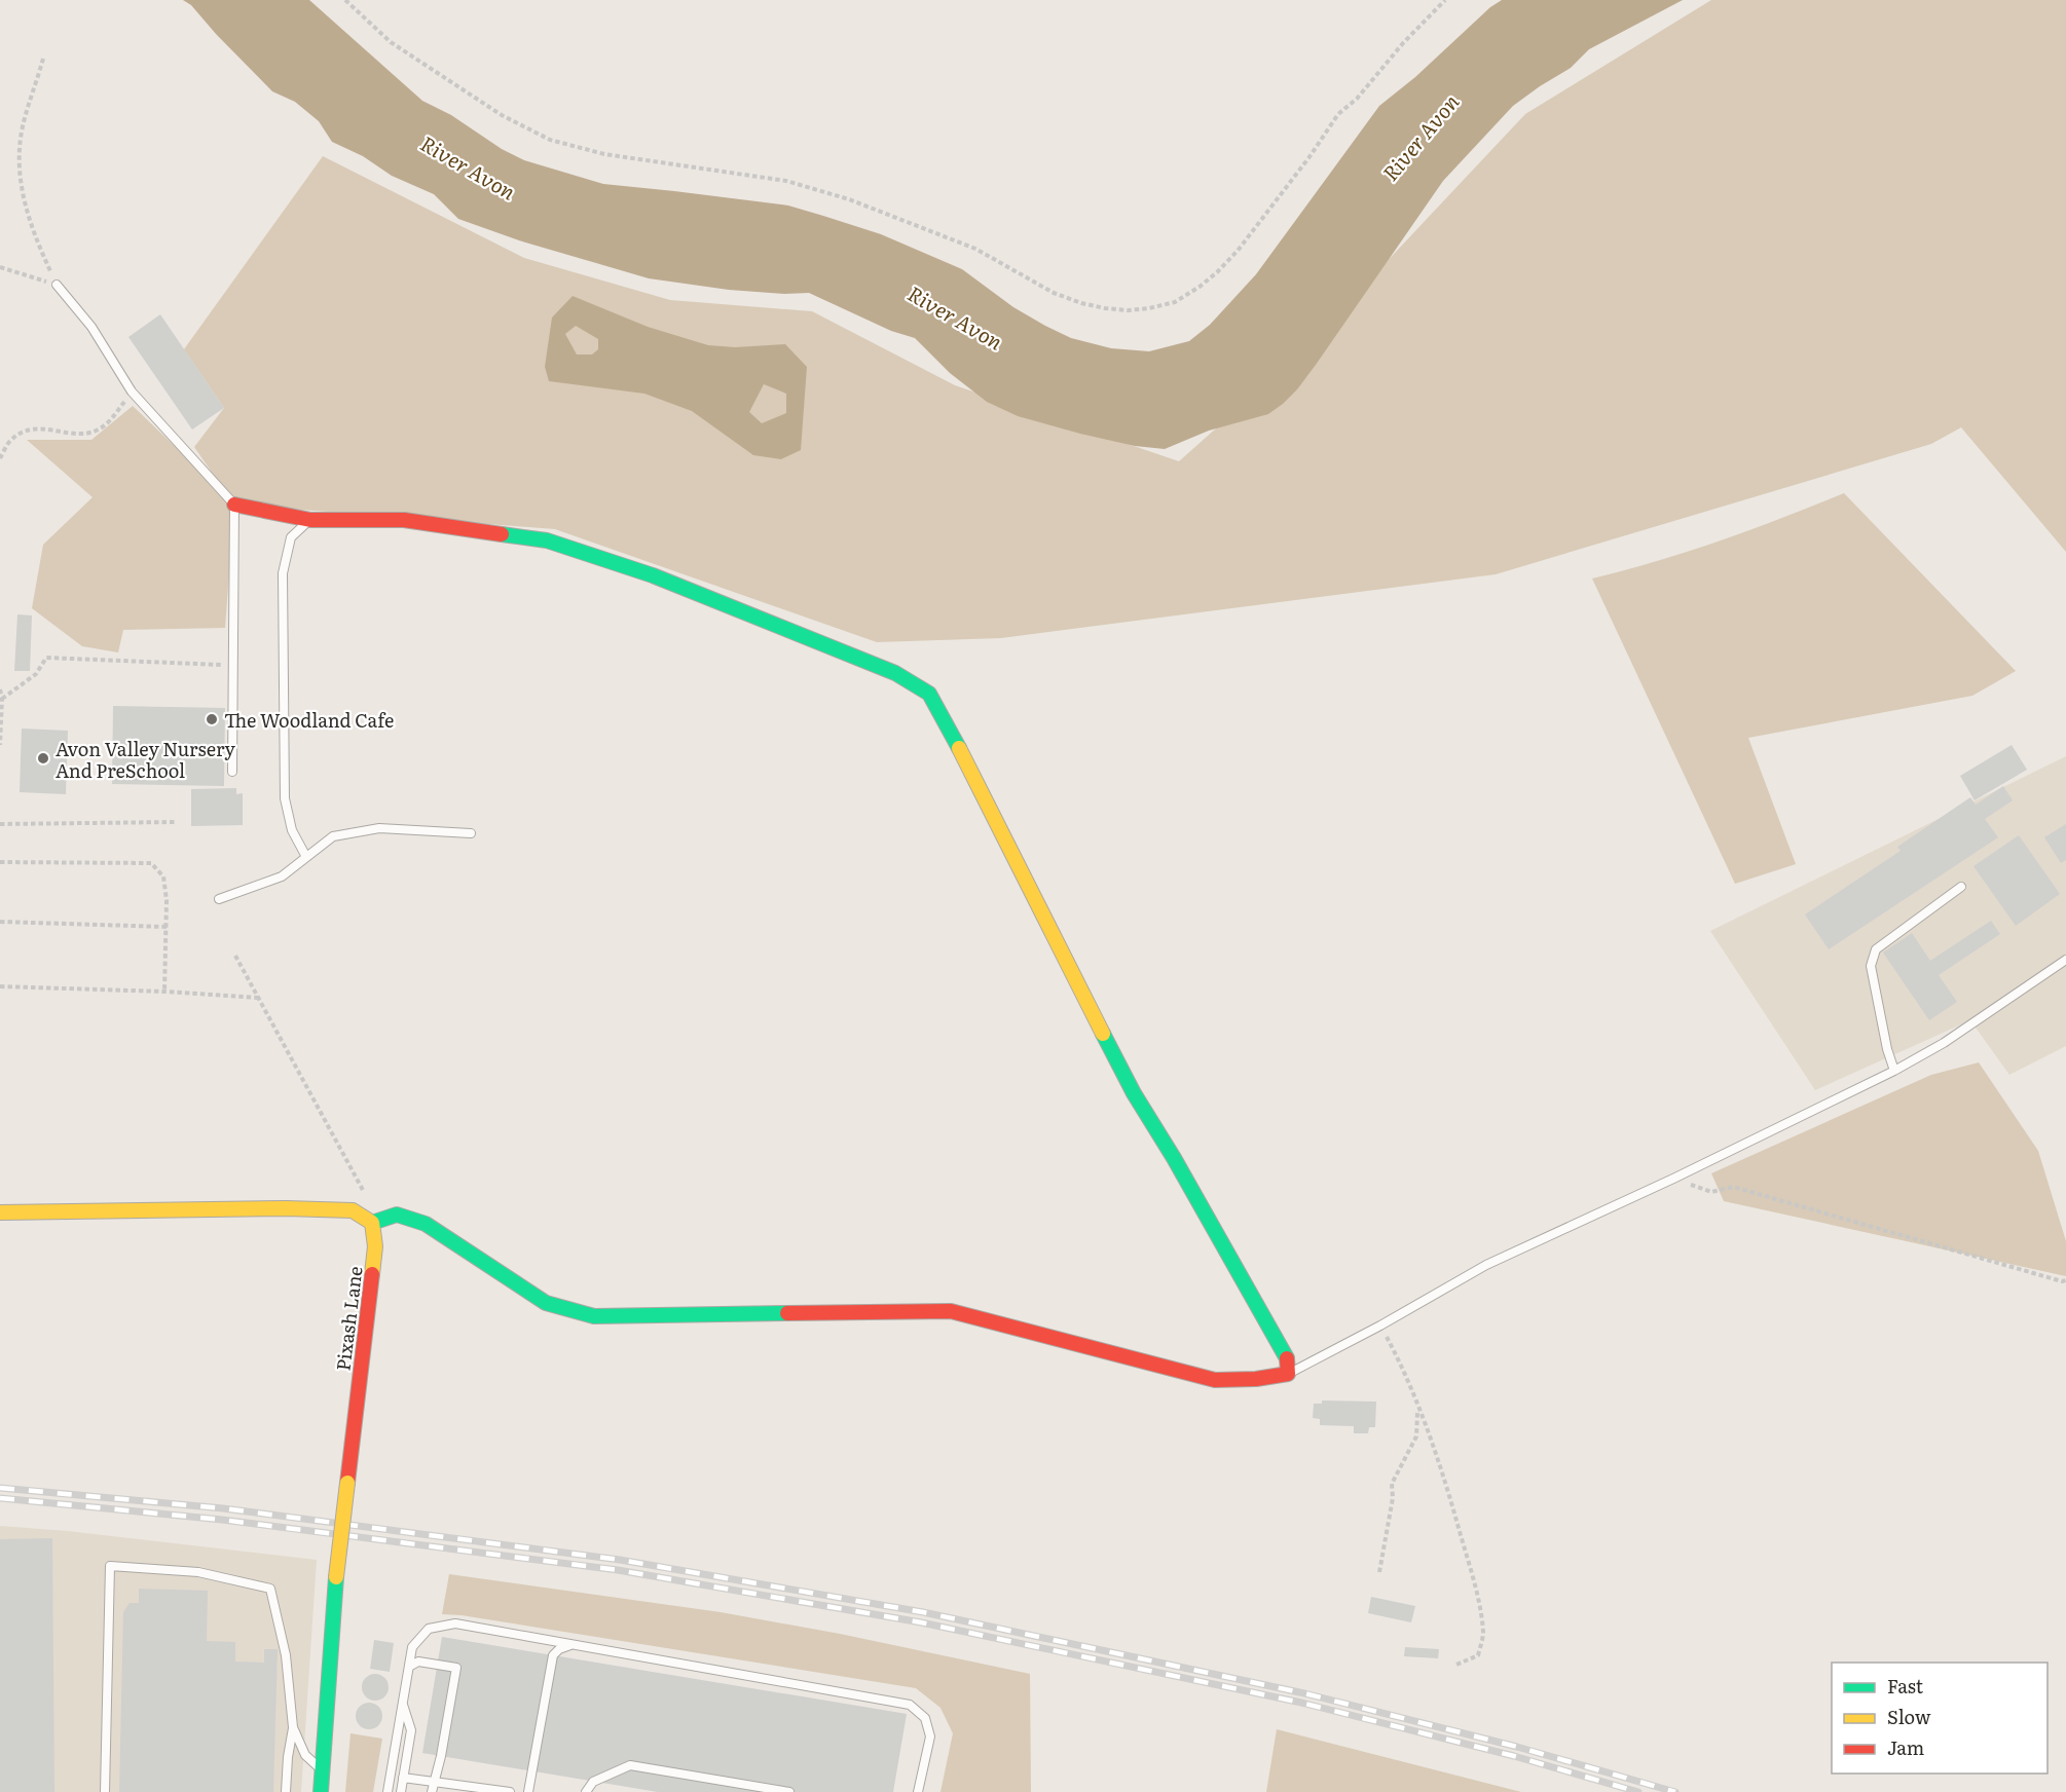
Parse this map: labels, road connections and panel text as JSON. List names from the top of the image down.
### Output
{
  "streets": {
    "street": ["Pixash Lane"]
  },
  "water": ["River Avon"],
  "places": ["The Woodland Cafe", "Avon Valley Nursery And PreSchool"],
  "legend": ["Fast", "Slow", "Jam"]
}
